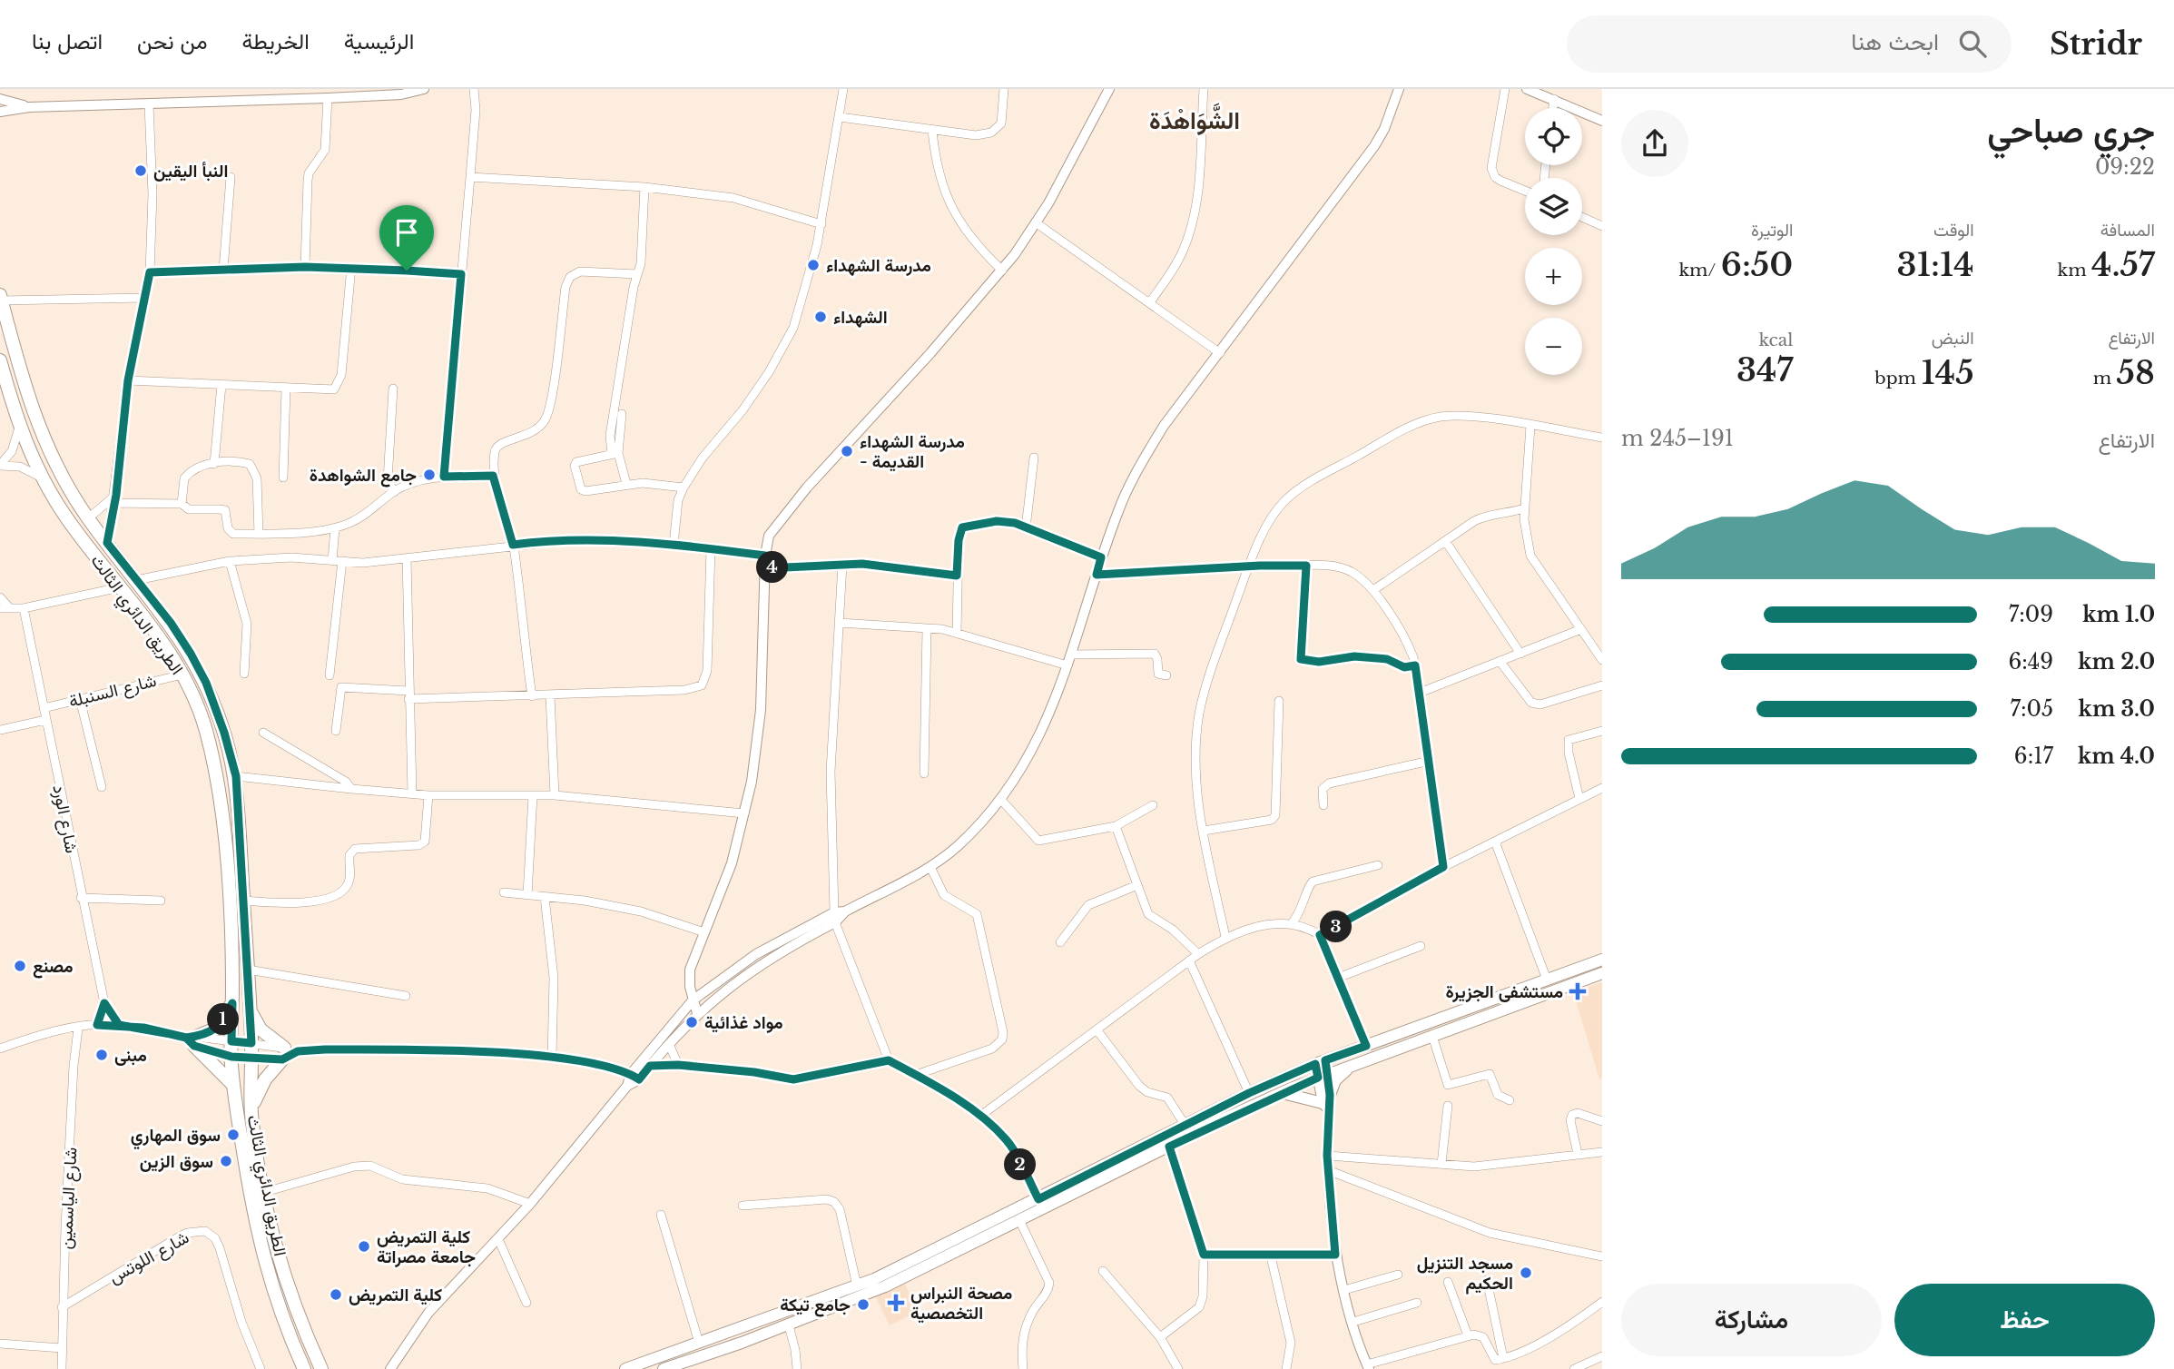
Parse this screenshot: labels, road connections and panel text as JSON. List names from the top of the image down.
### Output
{
  "streets": {
    "main road": ["الطريق الدائري الثالث"],
    "street": [
      "شارع السنبلة",
      "شارع الورد",
      "شارع الياسمين",
      "شارع اللوتس"
    ]
  },
  "crossings": [
    ["الطريق الدائري الثالث", "شارع السنبلة"],
    ["شارع السنبلة", "شارع الورد"],
    ["شارع الياسمين", "شارع اللوتس"]
  ],
  "districts": ["الشَّوَاهْدَة"],
  "places": {
    "other": [
      "النبأ اليقين",
      "مدرسة الشهداء",
      "الشهداء",
      "مدرسة الشهداء - القديمة",
      "جامع الشواهدة",
      "مصنع",
      "مواد غذائية",
      "مبنى",
      "سوق المهاري",
      "سوق الزين",
      "كلية التمريض جامعة مصراتة",
      "مسجد التنزيل الحكيم",
      "كلية التمريض",
      "جامع تيكة"
    ],
    "health": ["مستشفى الجزيرة", "مصحة النبراس التخصصية"]
  },
  "page": {
    "header": "Stridr",
    "search": "ابحث هنا",
    "nav": [
      "الرئيسية",
      "الخريطة",
      "من نحن",
      "اتصل بنا"
    ],
    "heading": ["جري صباحي", "09:22"],
    "map_buttons": ["+", "−"],
    "stats": [
      ["المسافة", "4.57 km"],
      ["الوقت", "31:14"],
      ["الوتيرة", "6:50 /km"],
      ["الارتفاع", "58 m"],
      ["النبض", "145 bpm"],
      ["kcal", "347"]
    ],
    "chart": ["الارتفاع", "191–245 m"],
    "pins": [
      "4",
      "3",
      "1",
      "2"
    ],
    "list": [
      {
        "name": "1.0 km",
        "note": "7:09"
      },
      {
        "name": "2.0 km",
        "note": "6:49"
      },
      {
        "name": "3.0 km",
        "note": "7:05"
      },
      {
        "name": "4.0 km",
        "note": "6:17"
      }
    ],
    "buttons": ["حفظ", "مشاركة"]
  }
}
